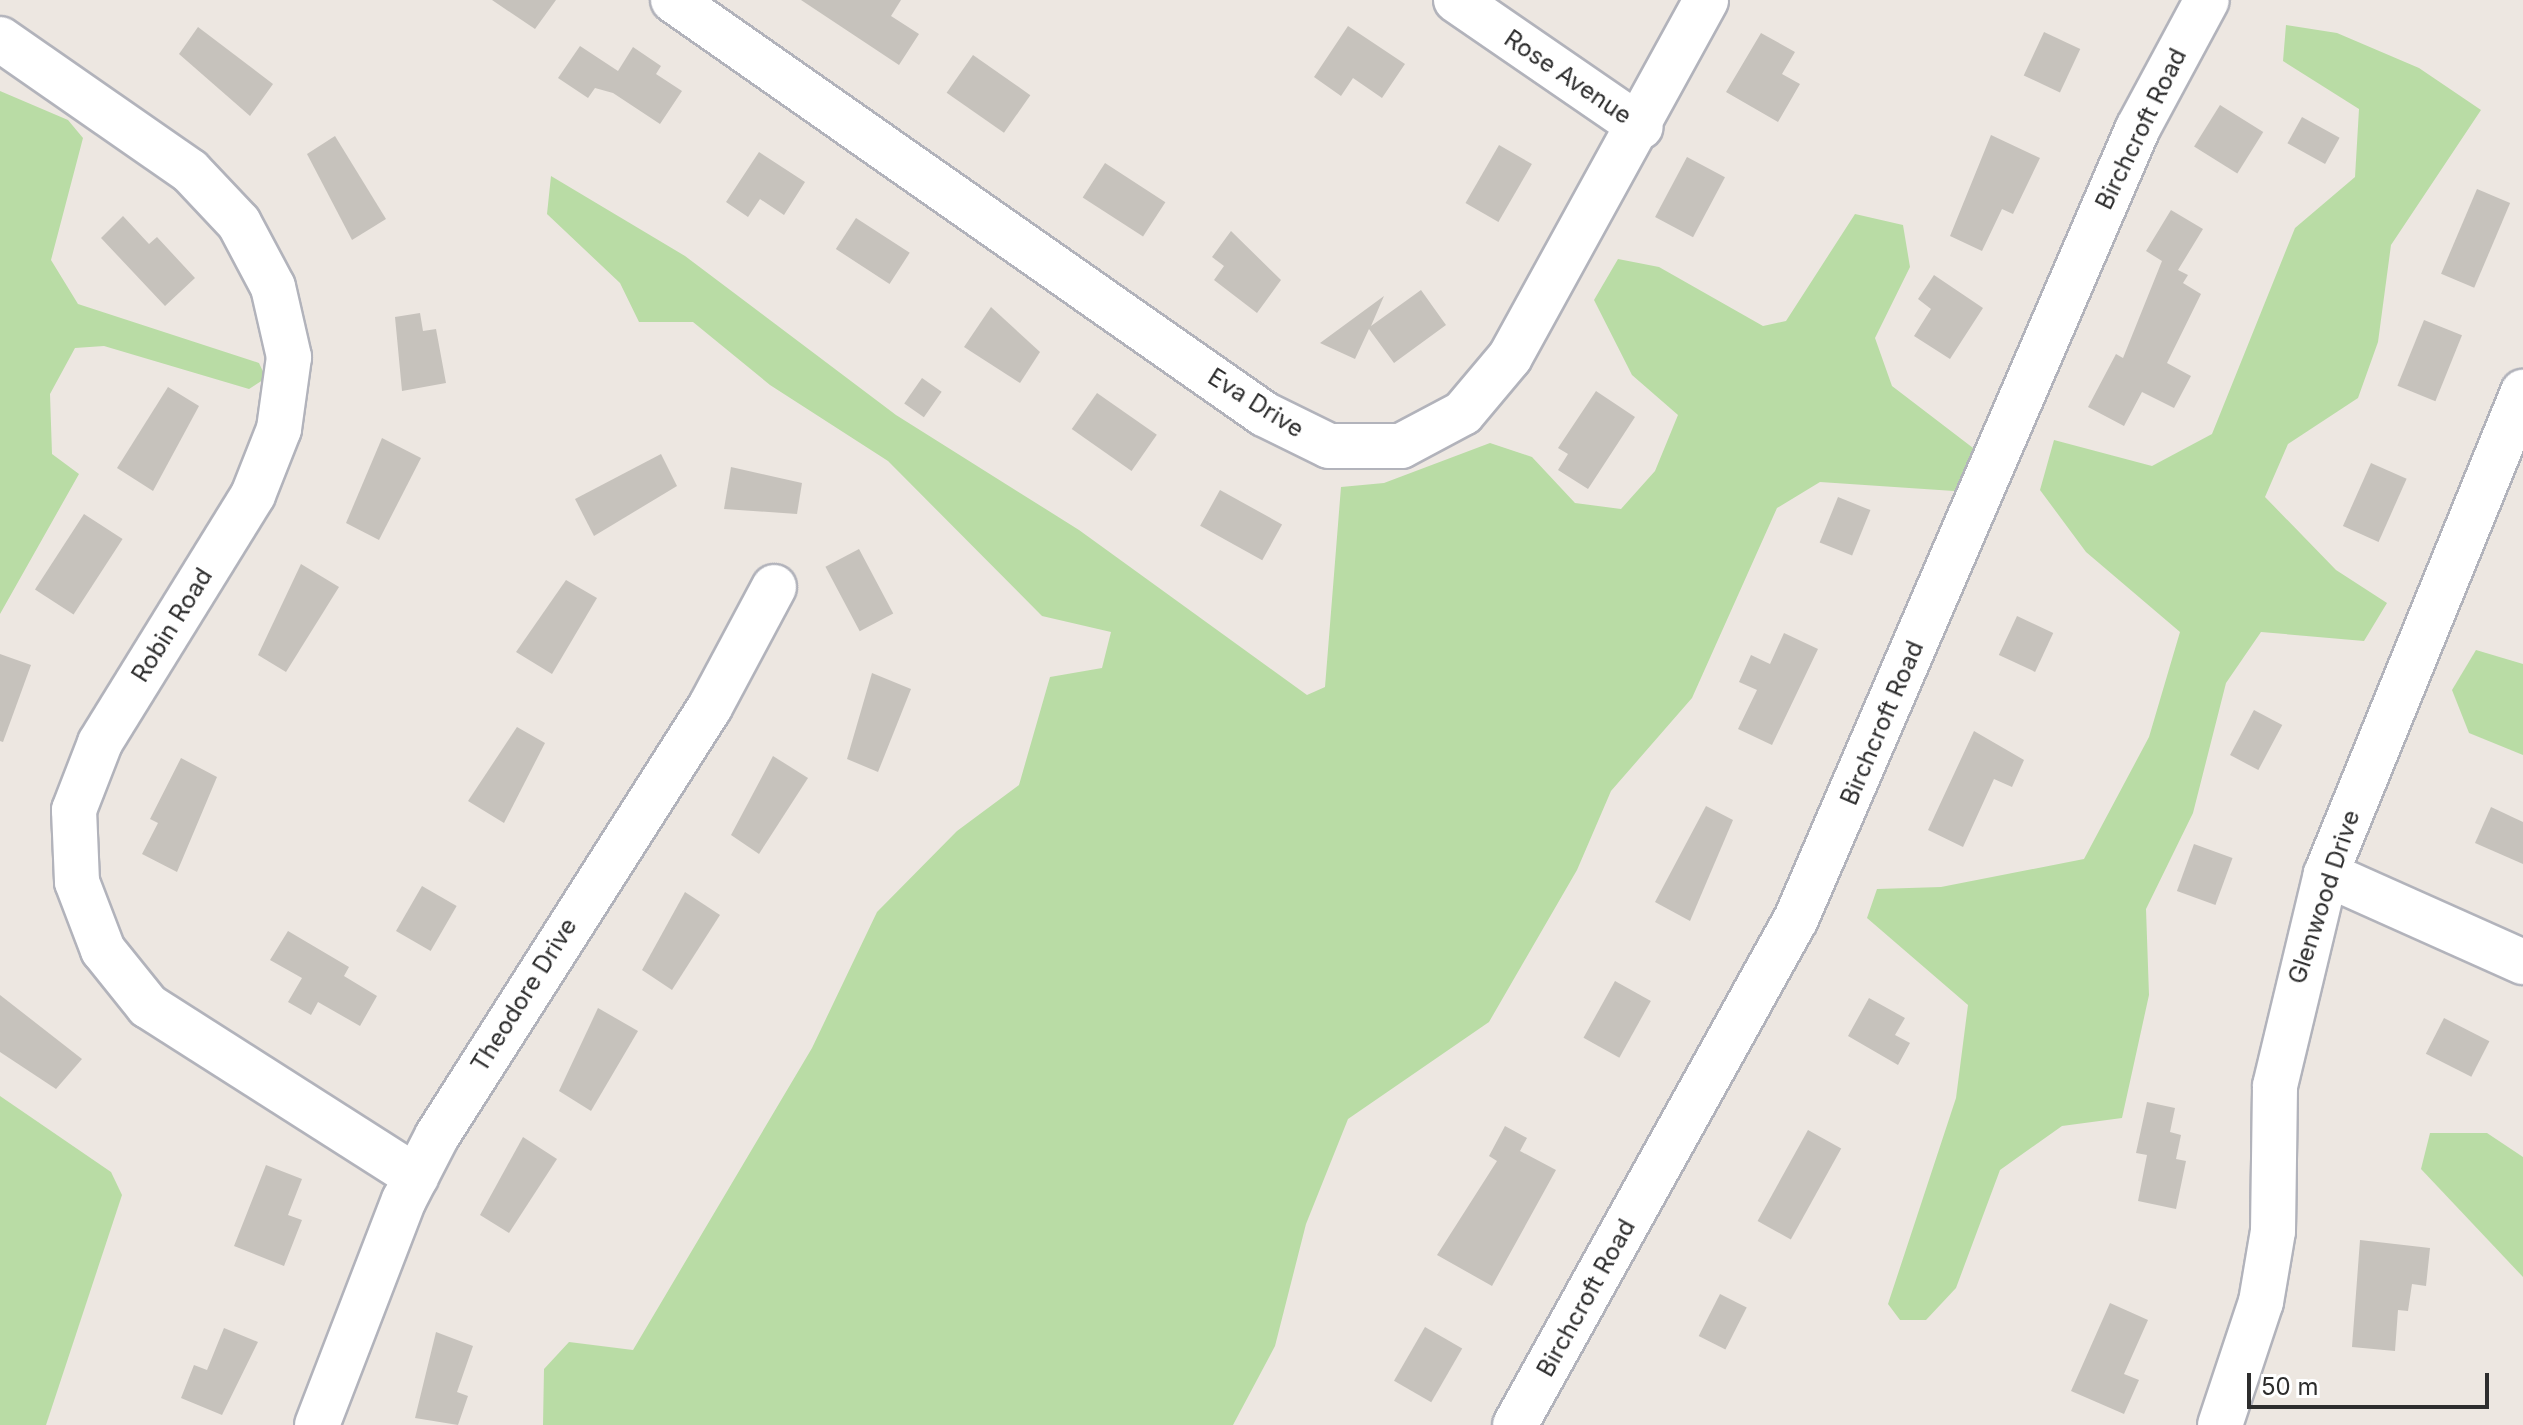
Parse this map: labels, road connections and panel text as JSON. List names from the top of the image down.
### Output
{
  "streets": {
    "street": [
      "Rose Avenue",
      "Birchcroft Road",
      "Eva Drive",
      "Robin Road",
      "Glenwood Drive",
      "Theodore Drive"
    ]
  },
  "crossings": [
    ["Rose Avenue", "Eva Drive"],
    ["Robin Road", "Theodore Drive"]
  ],
  "scale_bar": "50 m"
}
